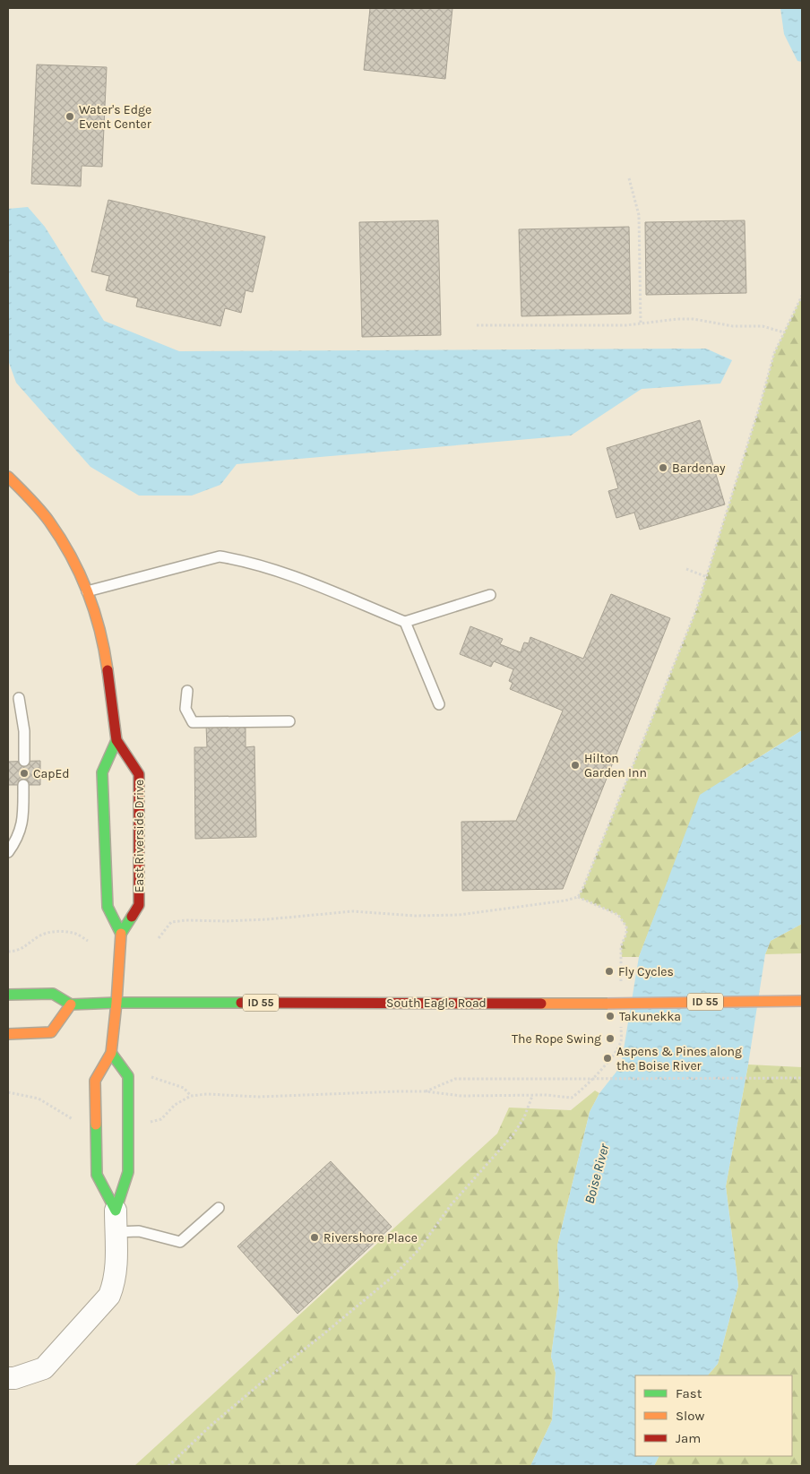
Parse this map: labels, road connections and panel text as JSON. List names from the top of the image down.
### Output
{
  "streets": {
    "main road": ["East Riverside Drive", "ID 55", "South Eagle Road"]
  },
  "crossings": [
    ["East Riverside Drive", "South Eagle Road"]
  ],
  "water": ["Boise River"],
  "places": [
    "Water's Edge Event Center",
    "Bardenay",
    "Hilton Garden Inn",
    "CapEd",
    "Fly Cycles",
    "Takunekka",
    "The Rope Swing",
    "Aspens & Pines along the Boise River",
    "Rivershore Place"
  ],
  "legend": ["Fast", "Slow", "Jam"]
}
